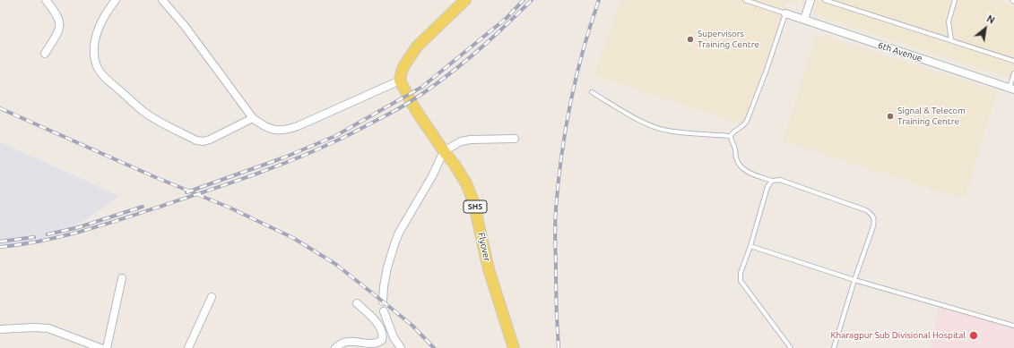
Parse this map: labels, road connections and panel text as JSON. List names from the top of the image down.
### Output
{
  "streets": {
    "main road": ["SH5", "Flyover"],
    "street": ["6th Avenue"]
  },
  "crossings": [
    ["SH5", "Flyover"]
  ],
  "places": ["Supervisors Training Centre", "Signal & Telecom Training Centre", "Kharagpur Sub Divisional Hospital"],
  "north": "top right"
}
